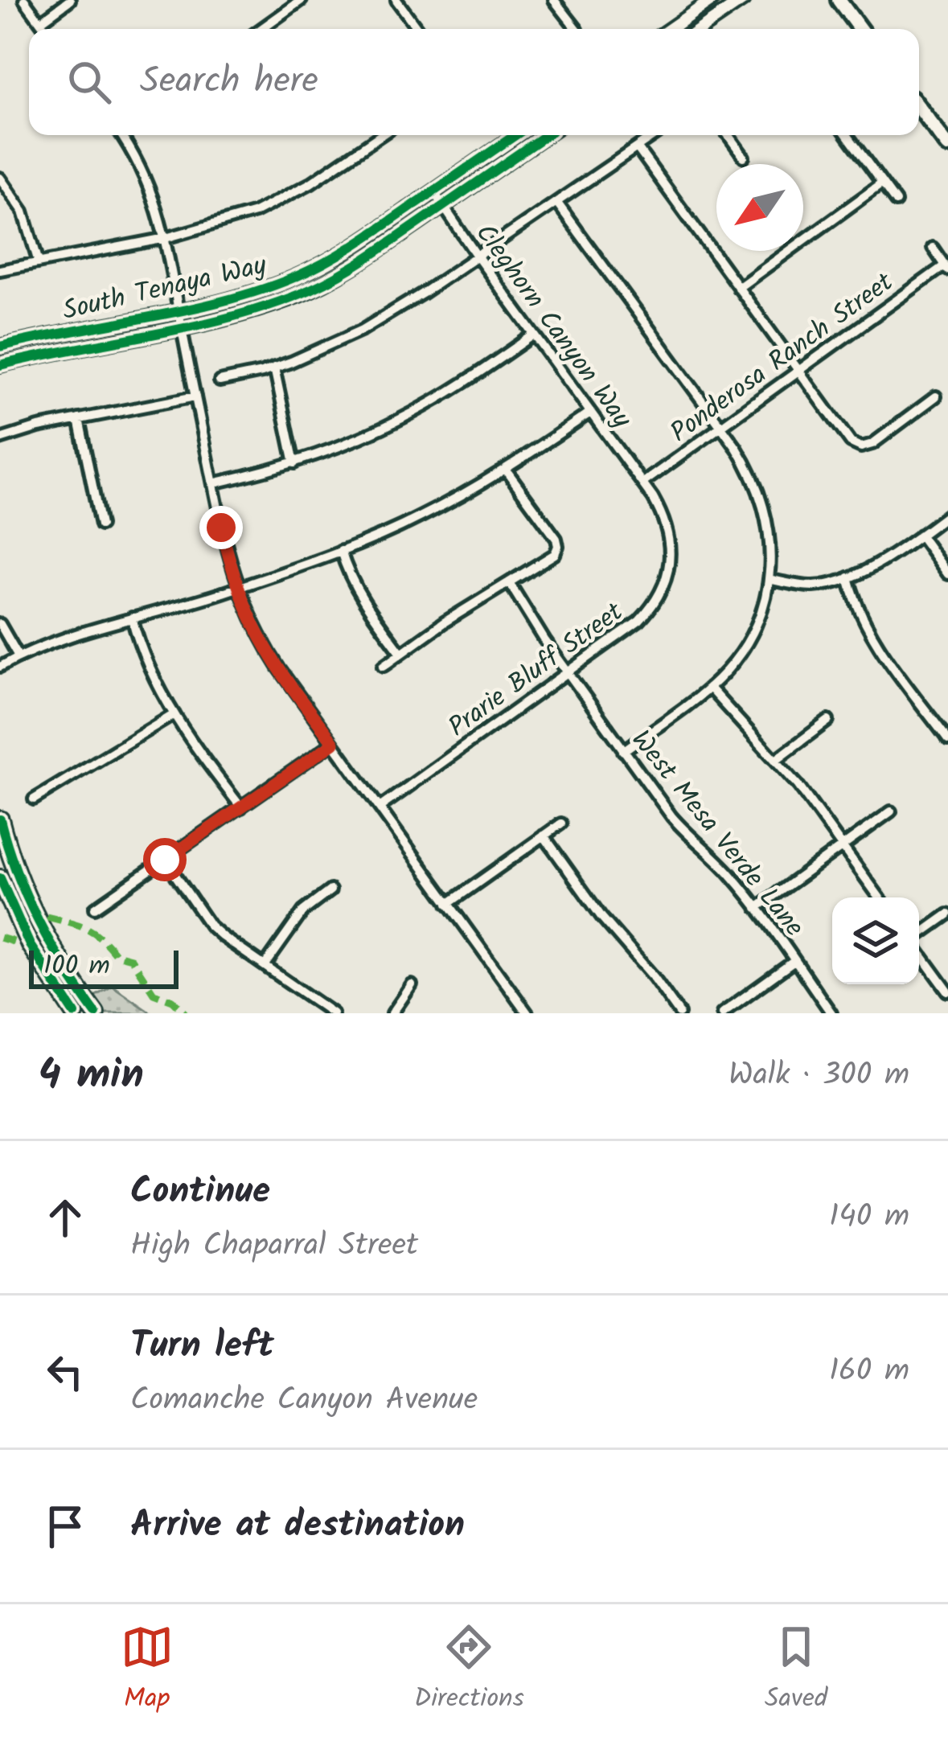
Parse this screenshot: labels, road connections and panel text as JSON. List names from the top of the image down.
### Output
{
  "streets": {
    "street": [
      "South Tenaya Way",
      "Cleghorn Canyon Way",
      "Ponderosa Ranch Street",
      "Prarie Bluff Street",
      "West Mesa Verde Lane"
    ]
  },
  "crossings": [
    ["South Tenaya Way", "Cleghorn Canyon Way"],
    ["Cleghorn Canyon Way", "Ponderosa Ranch Street"],
    ["Cleghorn Canyon Way", "Prarie Bluff Street"],
    ["Ponderosa Ranch Street", "Prarie Bluff Street"],
    ["Prarie Bluff Street", "West Mesa Verde Lane"]
  ],
  "scale_bar": "100 m",
  "north": "bottom left",
  "page": {
    "search": "Search here",
    "scale": "100 m",
    "heading": ["4 min", "Walk · 300 m"],
    "list": [
      ["Continue", "High Chaparral Street", "140 m"],
      ["Turn left", "Comanche Canyon Avenue", "160 m"],
      "Arrive at destination"
    ],
    "nav": ["Map", "Directions", "Saved"]
  }
}
